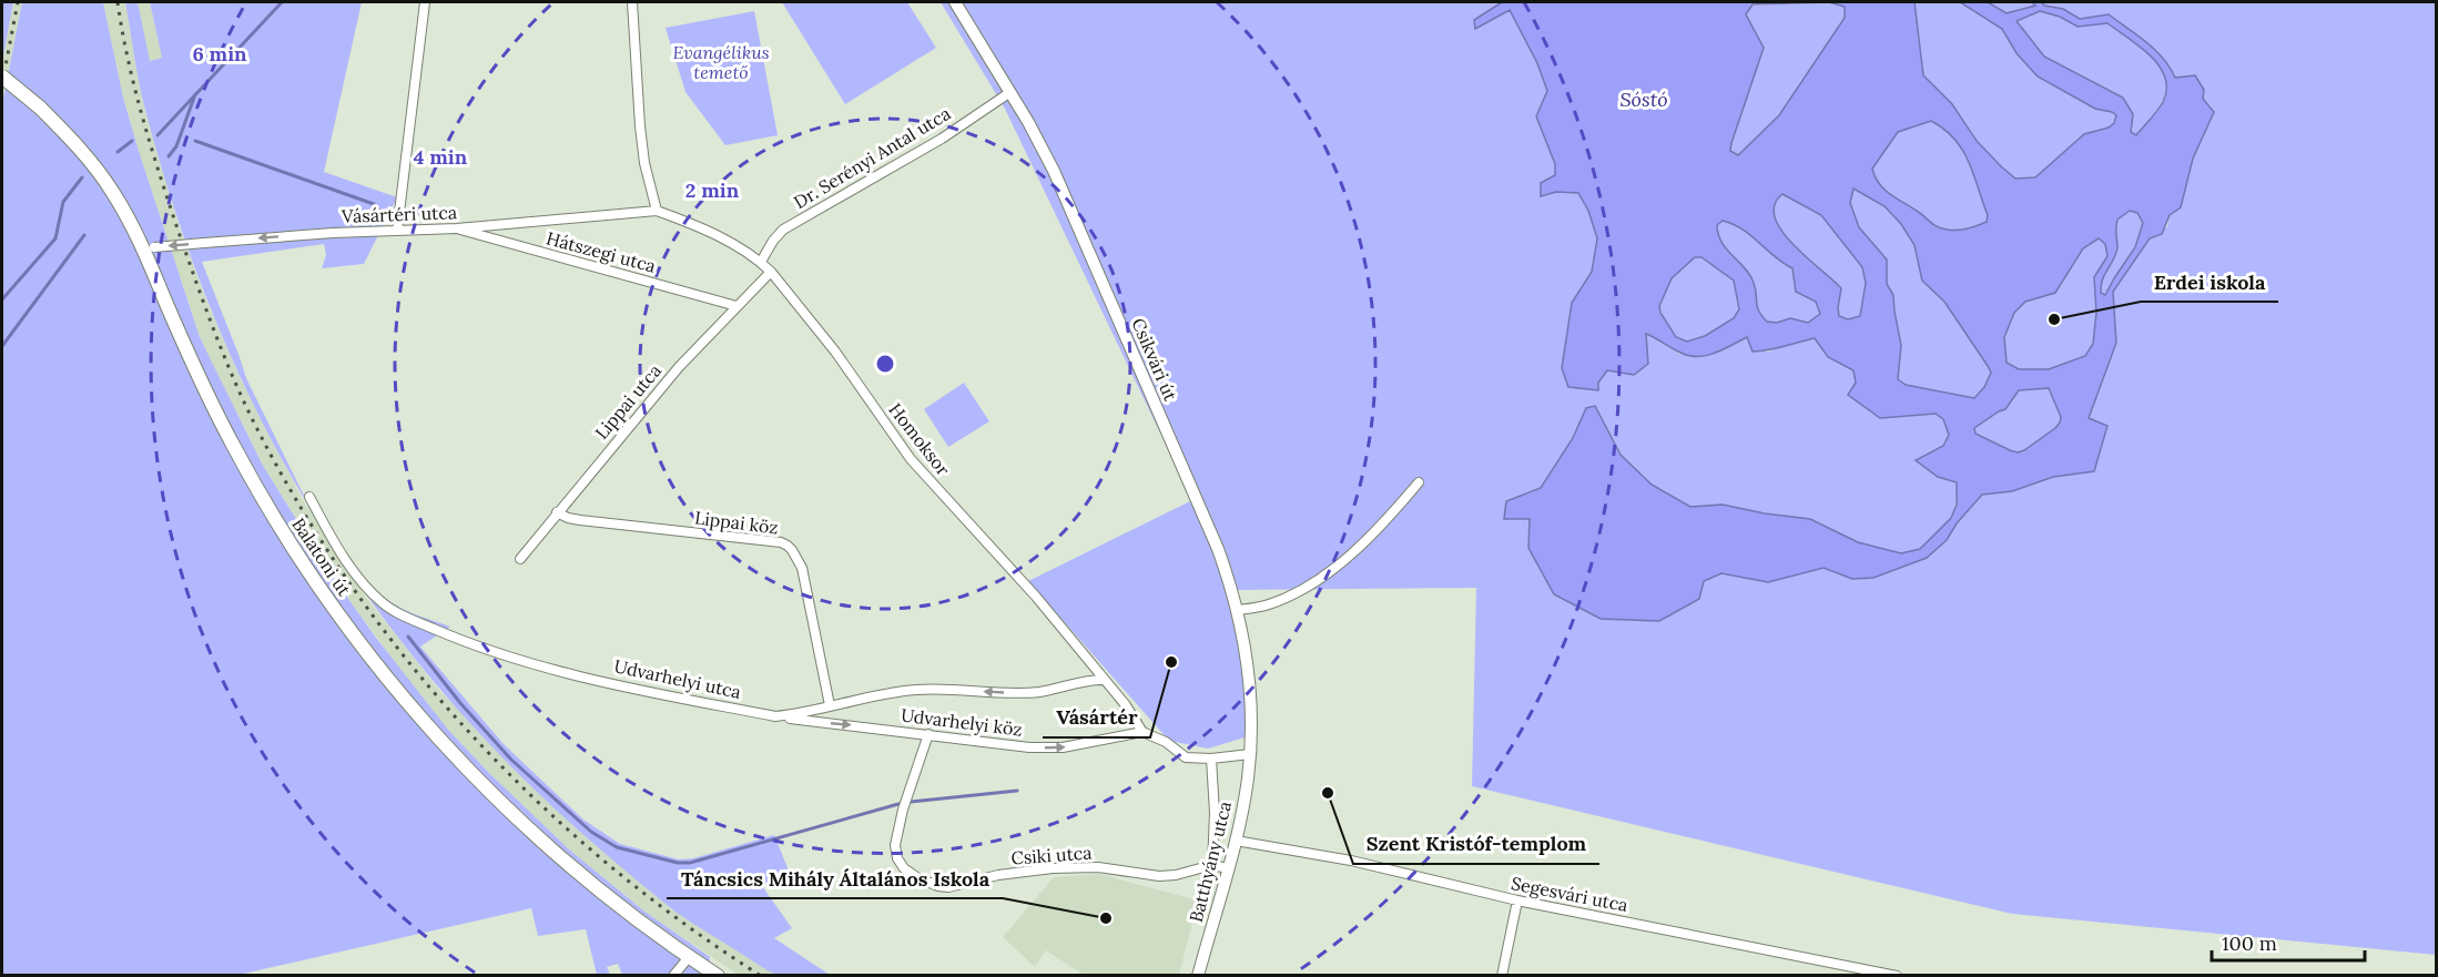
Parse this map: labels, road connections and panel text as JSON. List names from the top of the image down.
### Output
{
  "streets": {
    "main road": ["Balatoni út"],
    "street": [
      "Dr. Serényi Antal utca",
      "Vásártéri utca",
      "Hátszegi utca",
      "Csikvári út",
      "Lippai utca",
      "Homoksor",
      "Lippai köz",
      "Udvarhelyi utca",
      "Udvarhelyi köz",
      "Csiki utca",
      "Batthyány utca",
      "Segesvári utca"
    ]
  },
  "crossings": [
    ["Dr. Serényi Antal utca", "Csikvári út"],
    ["Dr. Serényi Antal utca", "Homoksor"],
    ["Vásártéri utca", "Hátszegi utca"],
    ["Vásártéri utca", "Homoksor"],
    ["Vásártéri utca", "Balatoni út"],
    ["Hátszegi utca", "Lippai utca"],
    ["Csikvári út", "Homoksor"],
    ["Csikvári út", "Batthyány utca"],
    ["Lippai utca", "Homoksor"],
    ["Lippai utca", "Lippai köz"],
    ["Homoksor", "Udvarhelyi utca"],
    ["Homoksor", "Udvarhelyi köz"],
    ["Homoksor", "Batthyány utca"],
    ["Lippai köz", "Udvarhelyi utca"],
    ["Udvarhelyi utca", "Udvarhelyi köz"],
    ["Udvarhelyi köz", "Csiki utca"],
    ["Csiki utca", "Batthyány utca"],
    ["Batthyány utca", "Segesvári utca"]
  ],
  "one_way": ["Vásártéri utca", "Udvarhelyi köz"],
  "water": ["Sóstó"],
  "parks": ["Evangélikus temető"],
  "places": [
    "Erdei iskola",
    "Vásártér",
    "Szent Kristóf-templom",
    "Táncsics Mihály Általános Iskola"
  ],
  "scale_bar": "100 m",
  "rings": ["6 min", "4 min", "2 min"]
}
